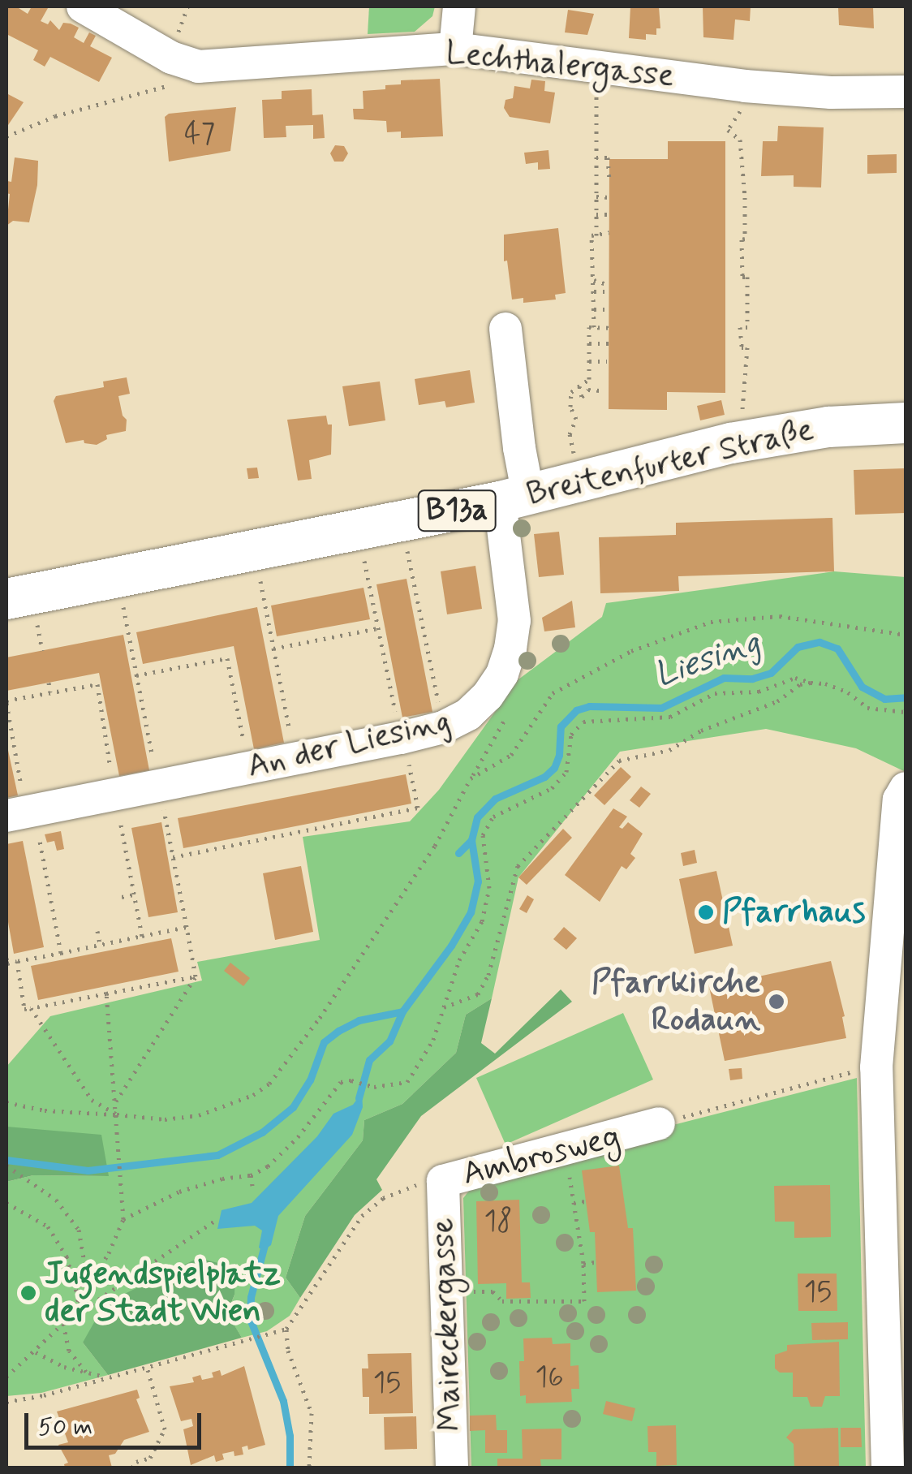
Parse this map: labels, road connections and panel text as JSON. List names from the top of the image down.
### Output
{
  "streets": {
    "main road": ["Breitenfurter Straße", "B13a"],
    "street": [
      "Lechthalergasse",
      "An der Liesing",
      "Ambrosweg",
      "Maireckergasse"
    ]
  },
  "crossings": [
    ["Breitenfurter Straße", "An der Liesing"],
    ["Ambrosweg", "Maireckergasse"]
  ],
  "water": ["Liesing"],
  "places": ["Pfarrhaus", "Pfarrkirche Rodaun", "Jugendspielplatz der Stadt Wien"],
  "house_numbers": [
    "47",
    "18",
    "15",
    "16",
    "15"
  ],
  "scale_bar": "50 m"
}
